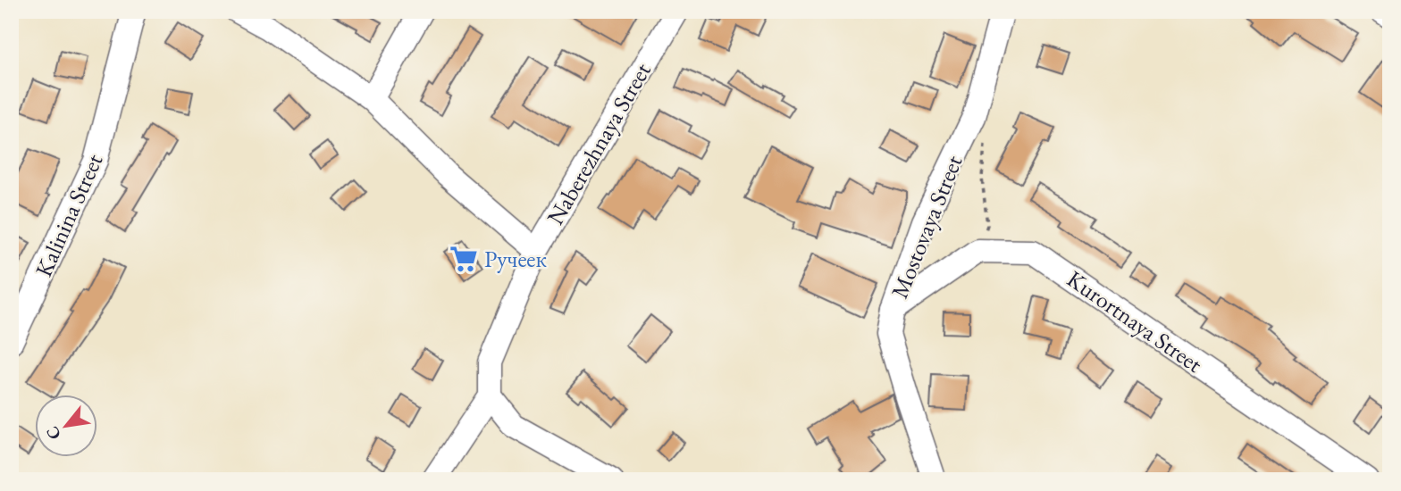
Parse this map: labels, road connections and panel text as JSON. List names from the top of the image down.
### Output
{
  "streets": {
    "street": [
      "Naberezhnaya Street",
      "Kalinina Street",
      "Mostovaya Street",
      "Kurortnaya Street"
    ]
  },
  "places": {
    "supermarket": ["Ручеек"]
  },
  "north": "bottom left"
}
